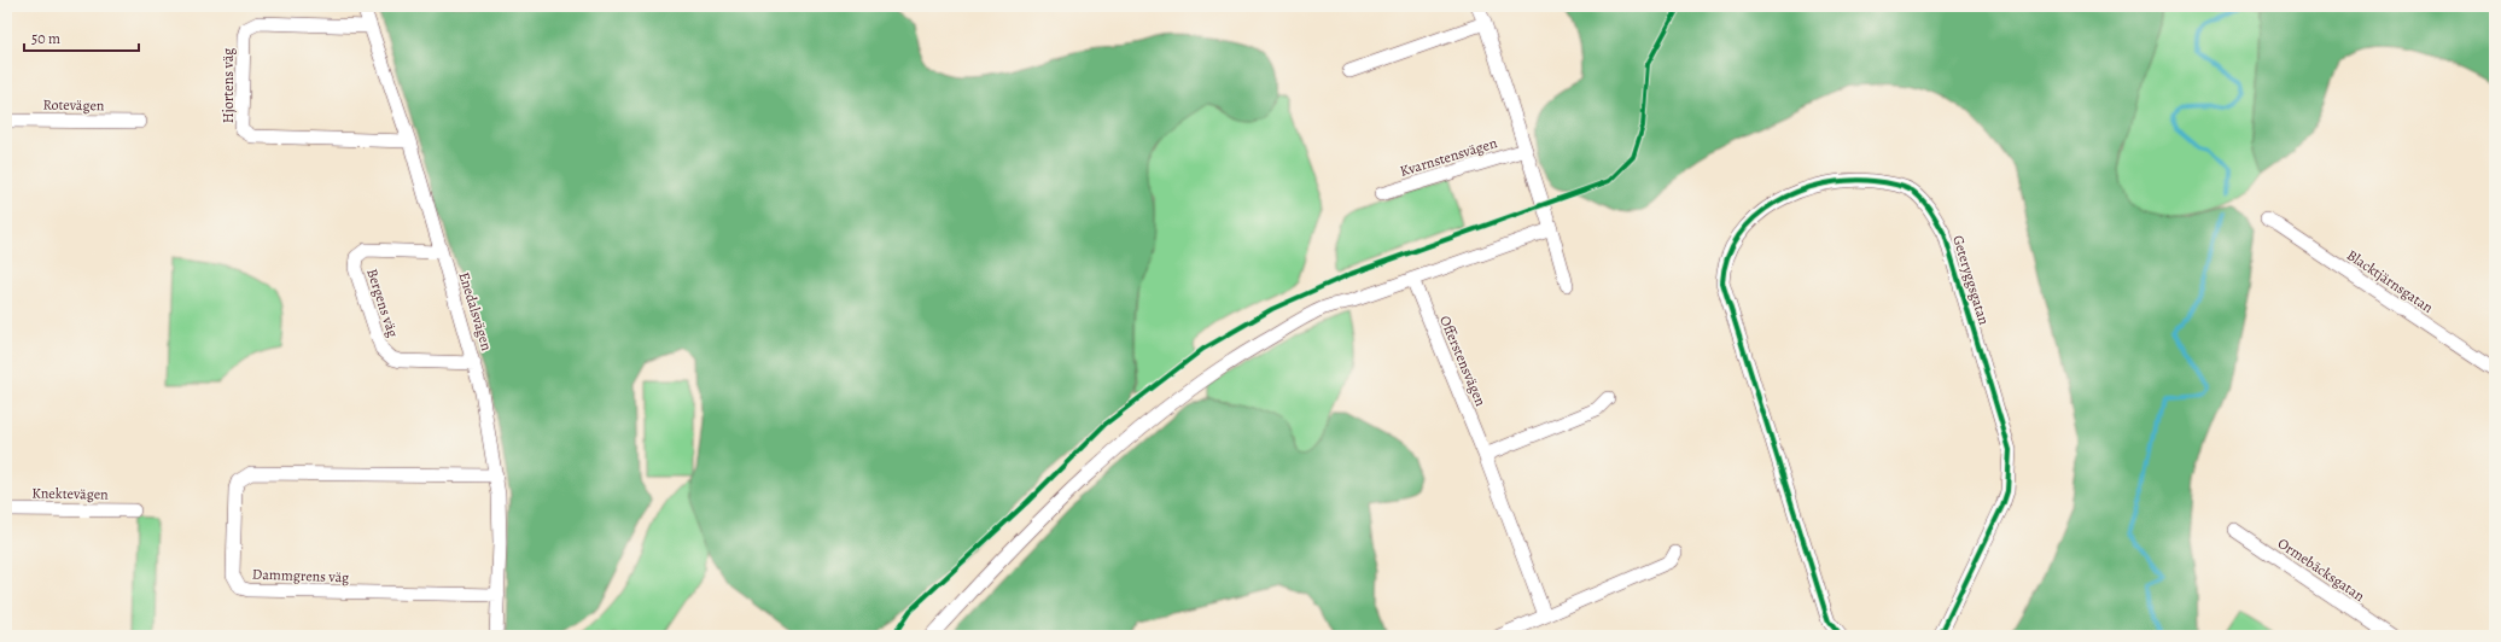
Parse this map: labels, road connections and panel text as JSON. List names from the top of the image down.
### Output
{
  "streets": {
    "street": [
      "Hjortens väg",
      "Rotevägen",
      "Kvarnstensvägen",
      "Geteryggsgatan",
      "Blacktjärnsgatan",
      "Bergens väg",
      "Enedalsvägen",
      "Offerstensvägen",
      "Knektevägen",
      "Ormebäcksgatan",
      "Dammgrens väg"
    ]
  },
  "crossings": [
    ["Hjortens väg", "Enedalsvägen"],
    ["Bergens väg", "Enedalsvägen"],
    ["Enedalsvägen", "Dammgrens väg"]
  ],
  "scale_bar": "50 m"
}
